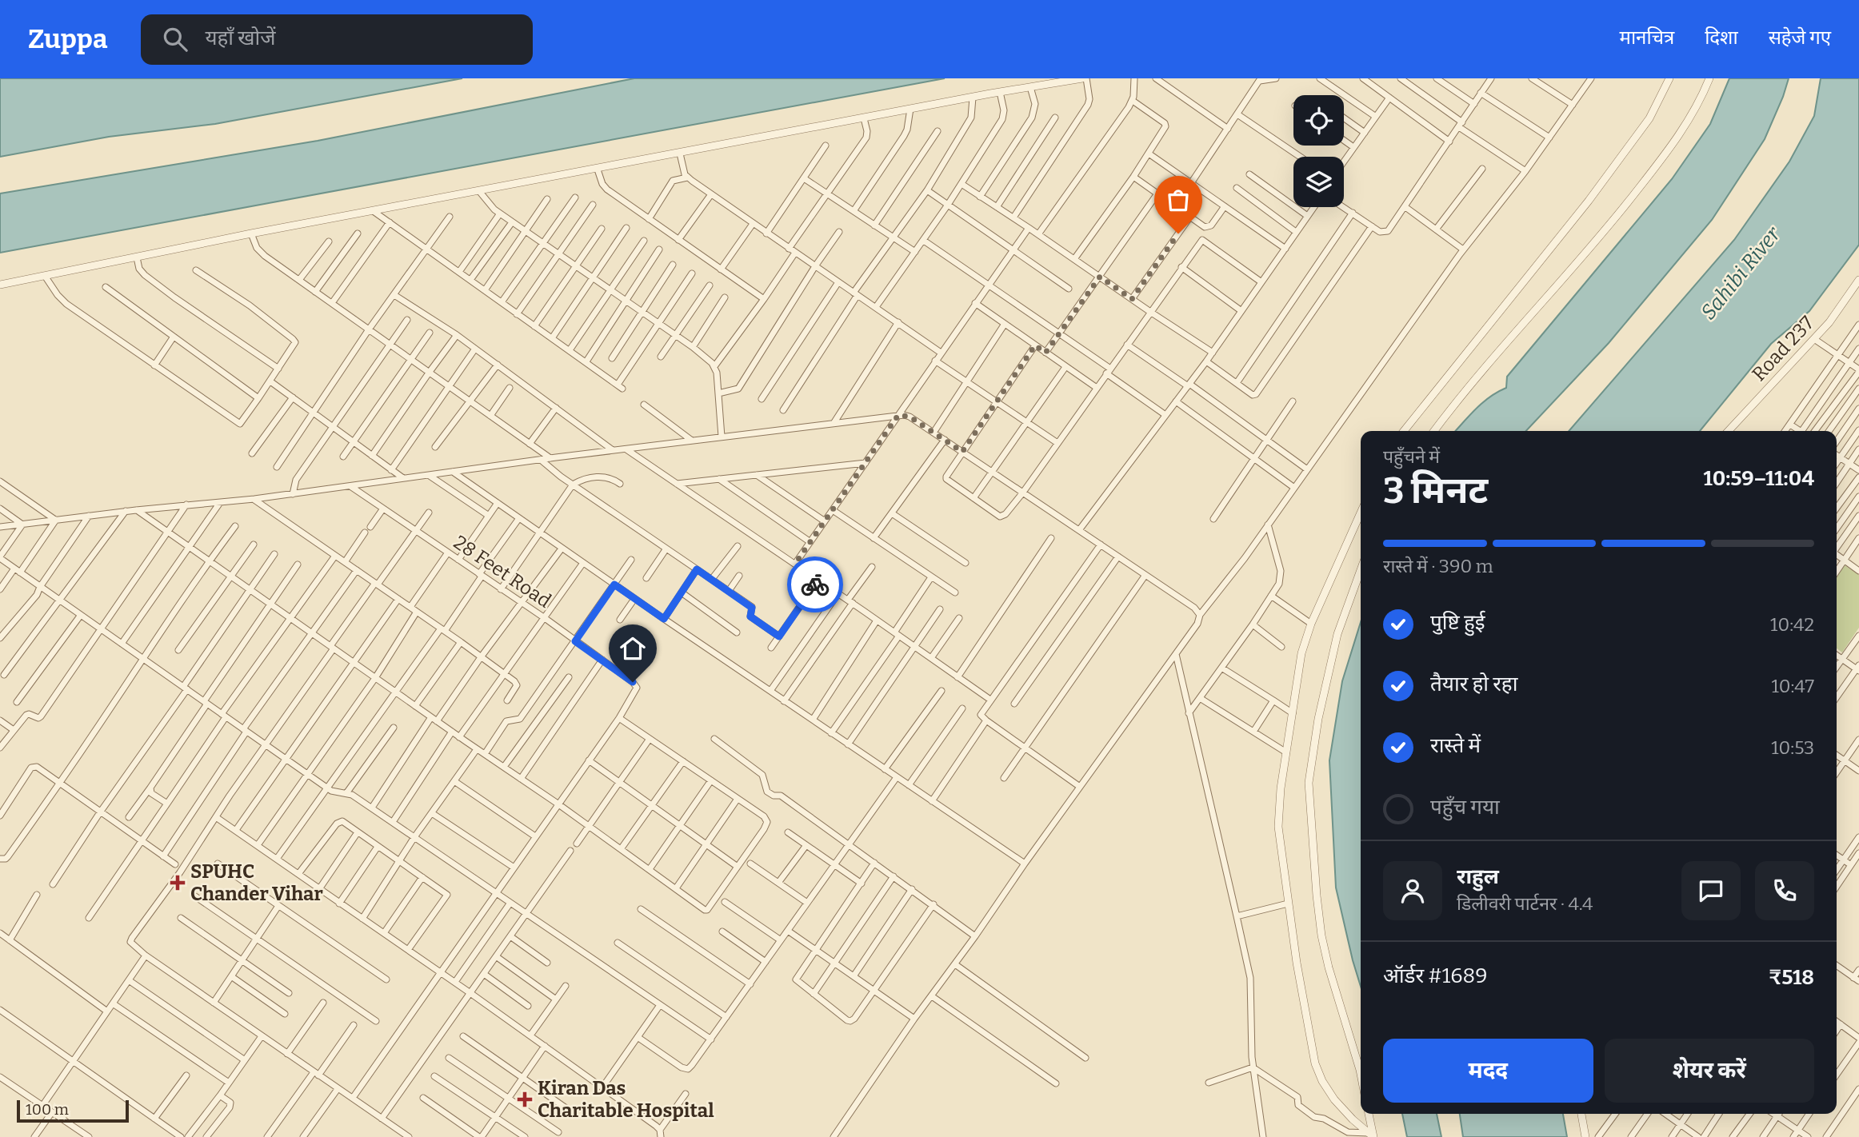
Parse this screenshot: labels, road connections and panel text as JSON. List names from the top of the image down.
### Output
{
  "streets": {
    "street": ["Road 237", "28 Feet Road"]
  },
  "water": ["Sahibi River"],
  "places": {
    "health": ["SPUHC Chander Vihar", "Kiran Das Charitable Hospital"]
  },
  "scale_bar": "100 m",
  "page": {
    "header": "Zuppa",
    "search": "यहाँ खोजें",
    "nav": ["मानचित्र", "दिशा", "सहेजे गए"],
    "heading": ["3 मिनट", "पहुँचने में", "10:59–11:04"],
    "panel": [
      "राहुल",
      "डिलीवरी पार्टनर · 4.4",
      "ऑर्डर #1689",
      "₹518"
    ],
    "bar": "रास्ते में · 390 m",
    "list": [
      ["पुष्टि हुई", "10:42"],
      ["तैयार हो रहा", "10:47"],
      ["रास्ते में", "10:53"],
      "पहुँच गया"
    ],
    "buttons": ["मदद", "शेयर करें"],
    "scale": "100 m"
  }
}
